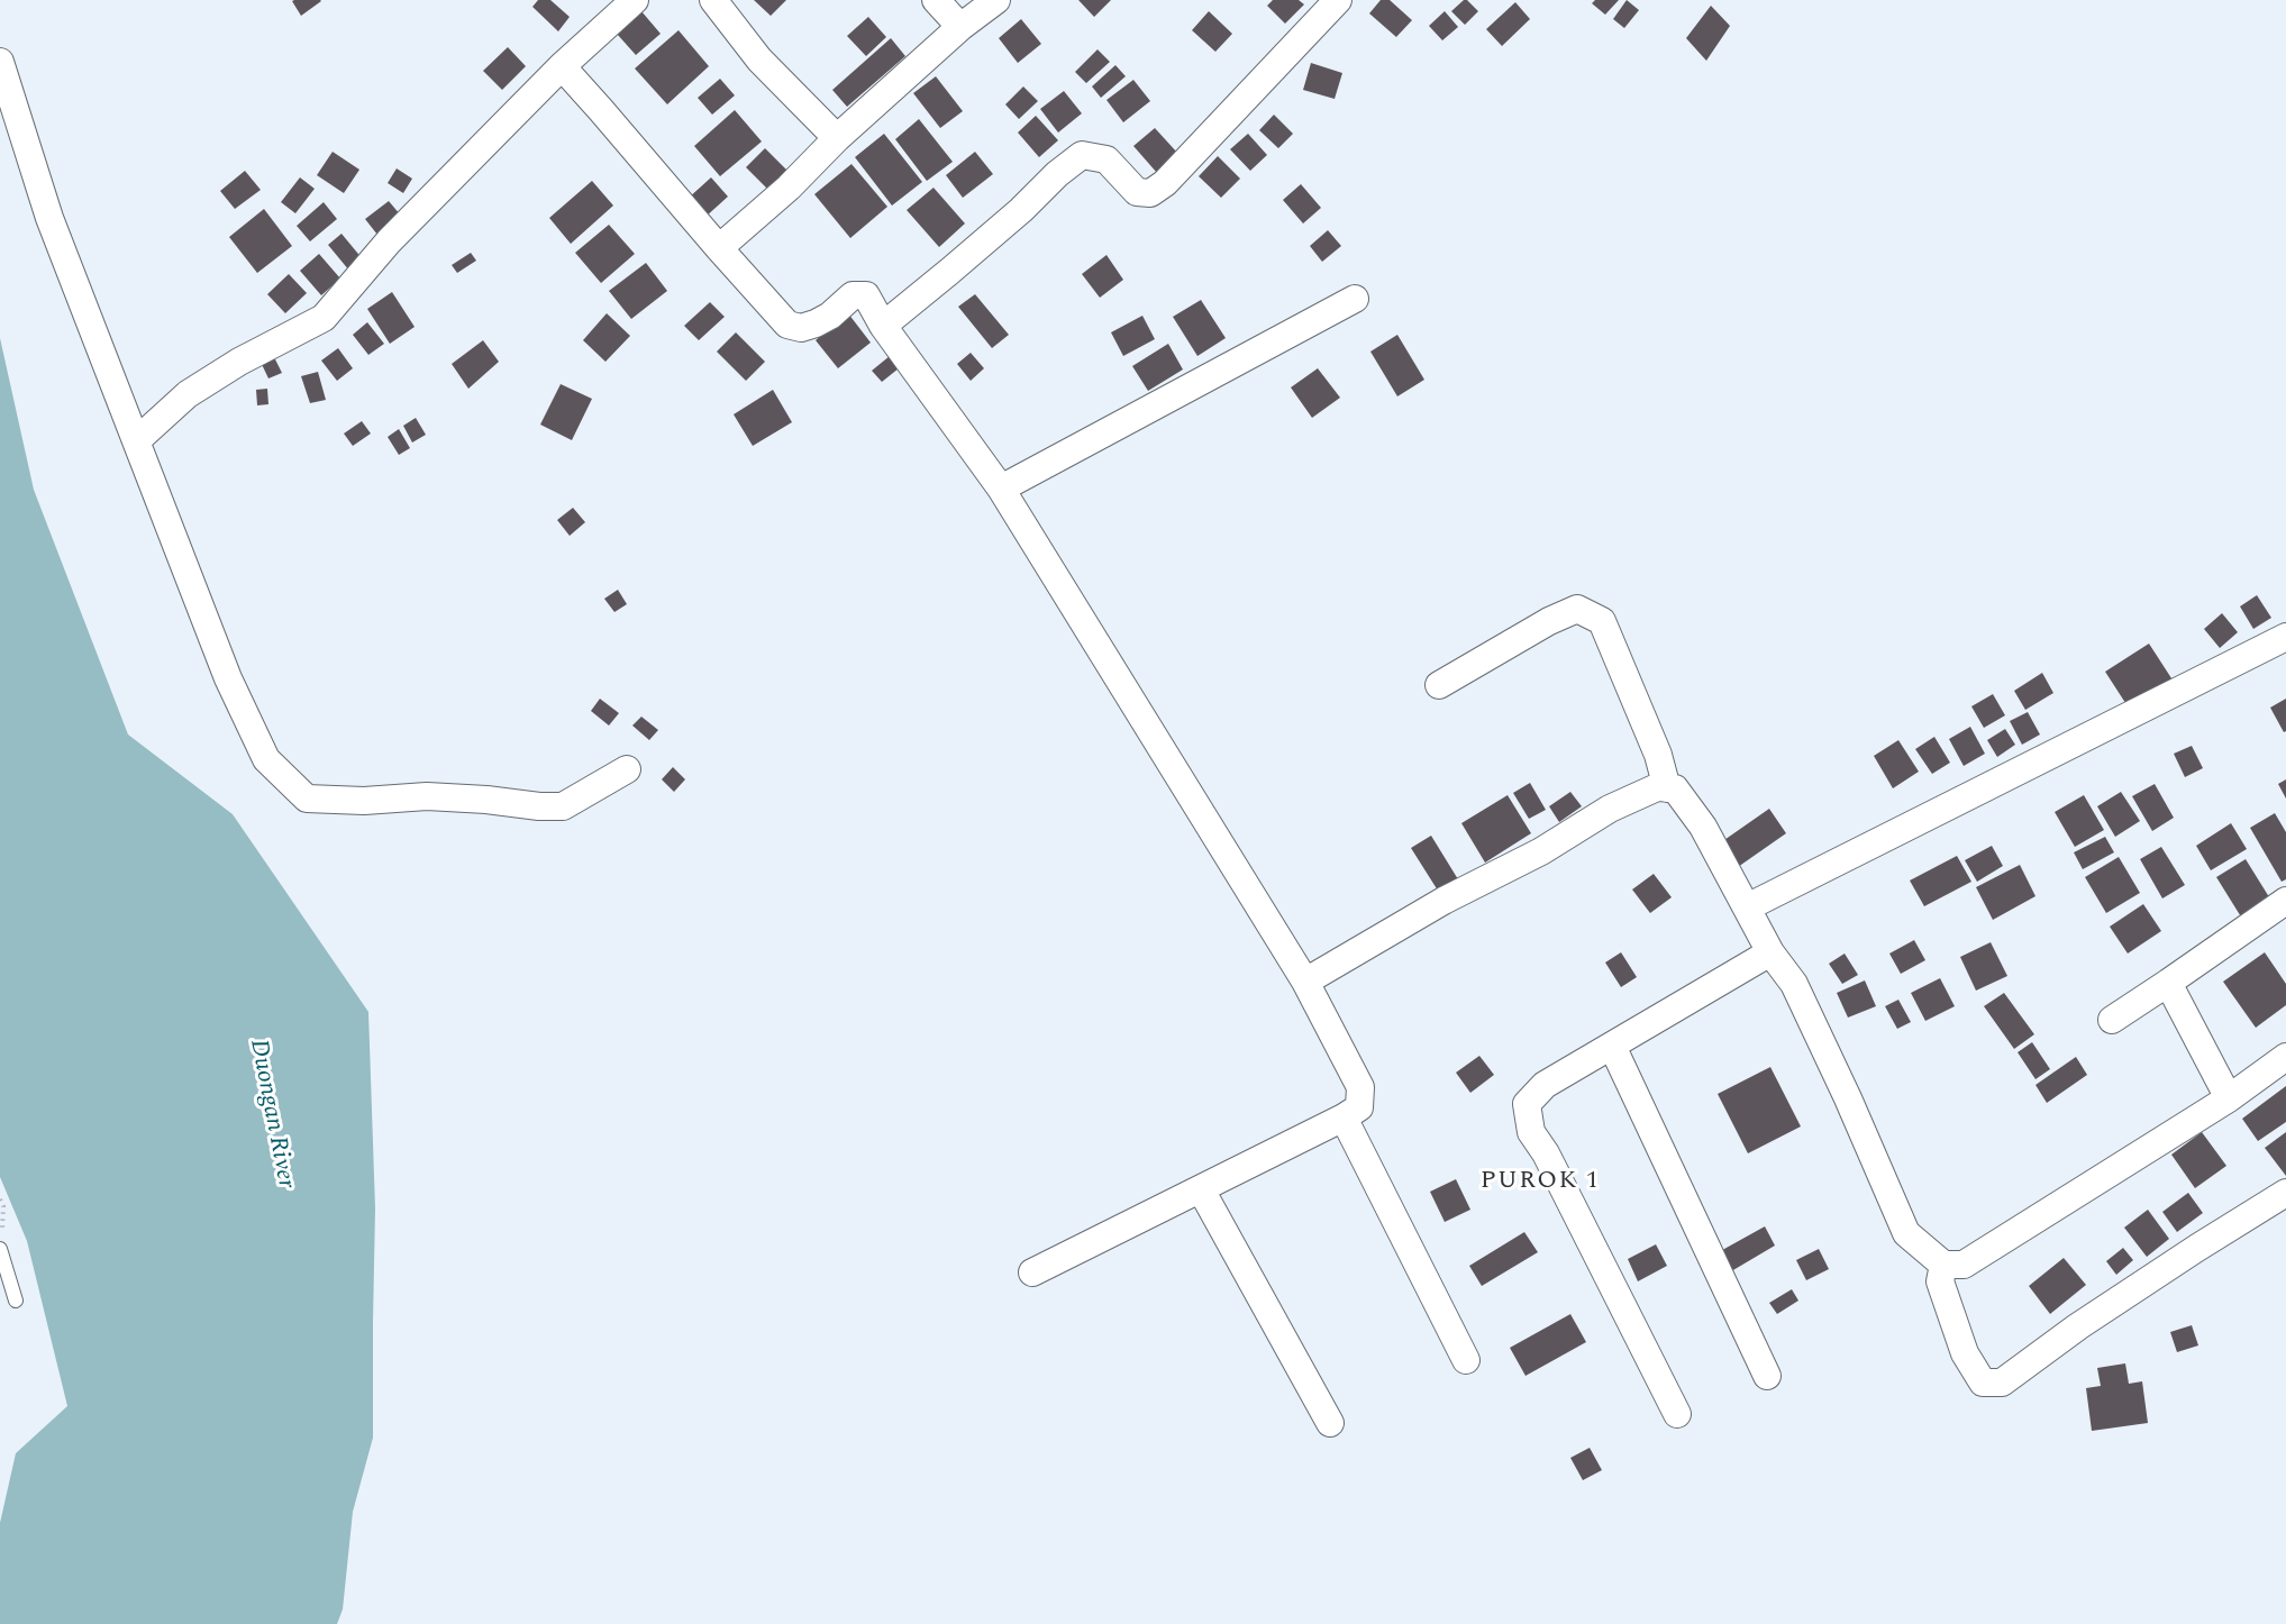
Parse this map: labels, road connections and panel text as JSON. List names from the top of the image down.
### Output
{
  "districts": ["PUROK 1"],
  "water": ["Duongan River"]
}
